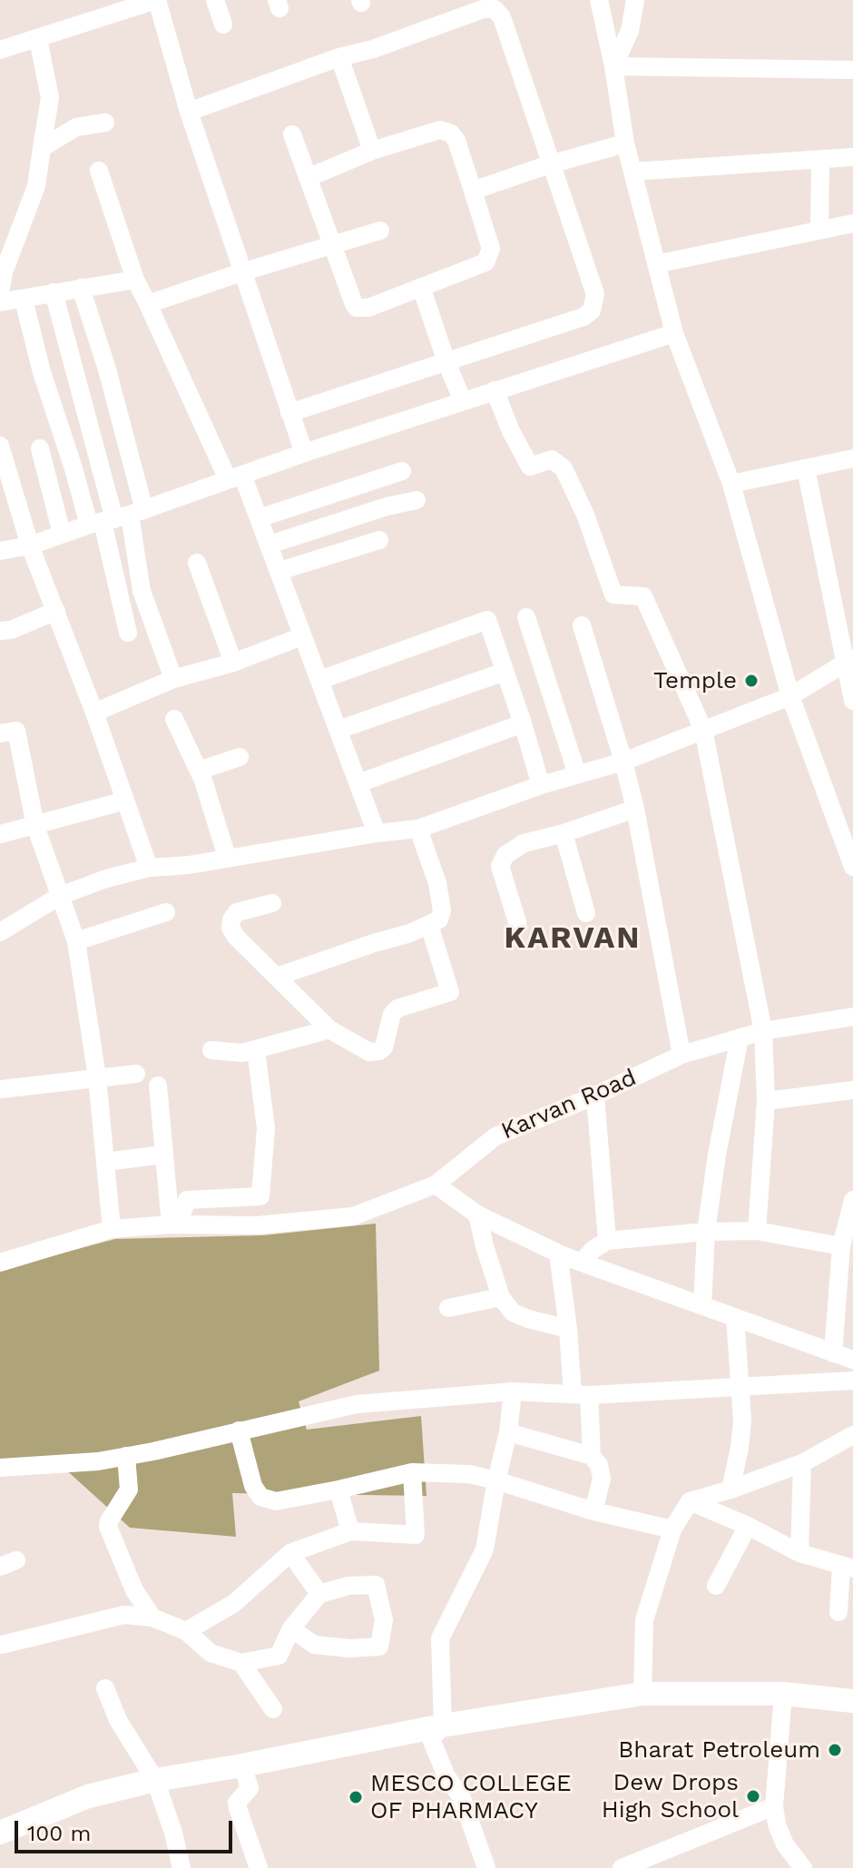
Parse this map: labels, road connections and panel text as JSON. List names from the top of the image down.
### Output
{
  "streets": {
    "street": ["Karvan Road"]
  },
  "districts": ["KARVAN"],
  "places": [
    "Temple",
    "Bharat Petroleum",
    "Dew Drops High School",
    "MESCO COLLEGE OF PHARMACY"
  ],
  "scale_bar": "100 m"
}
